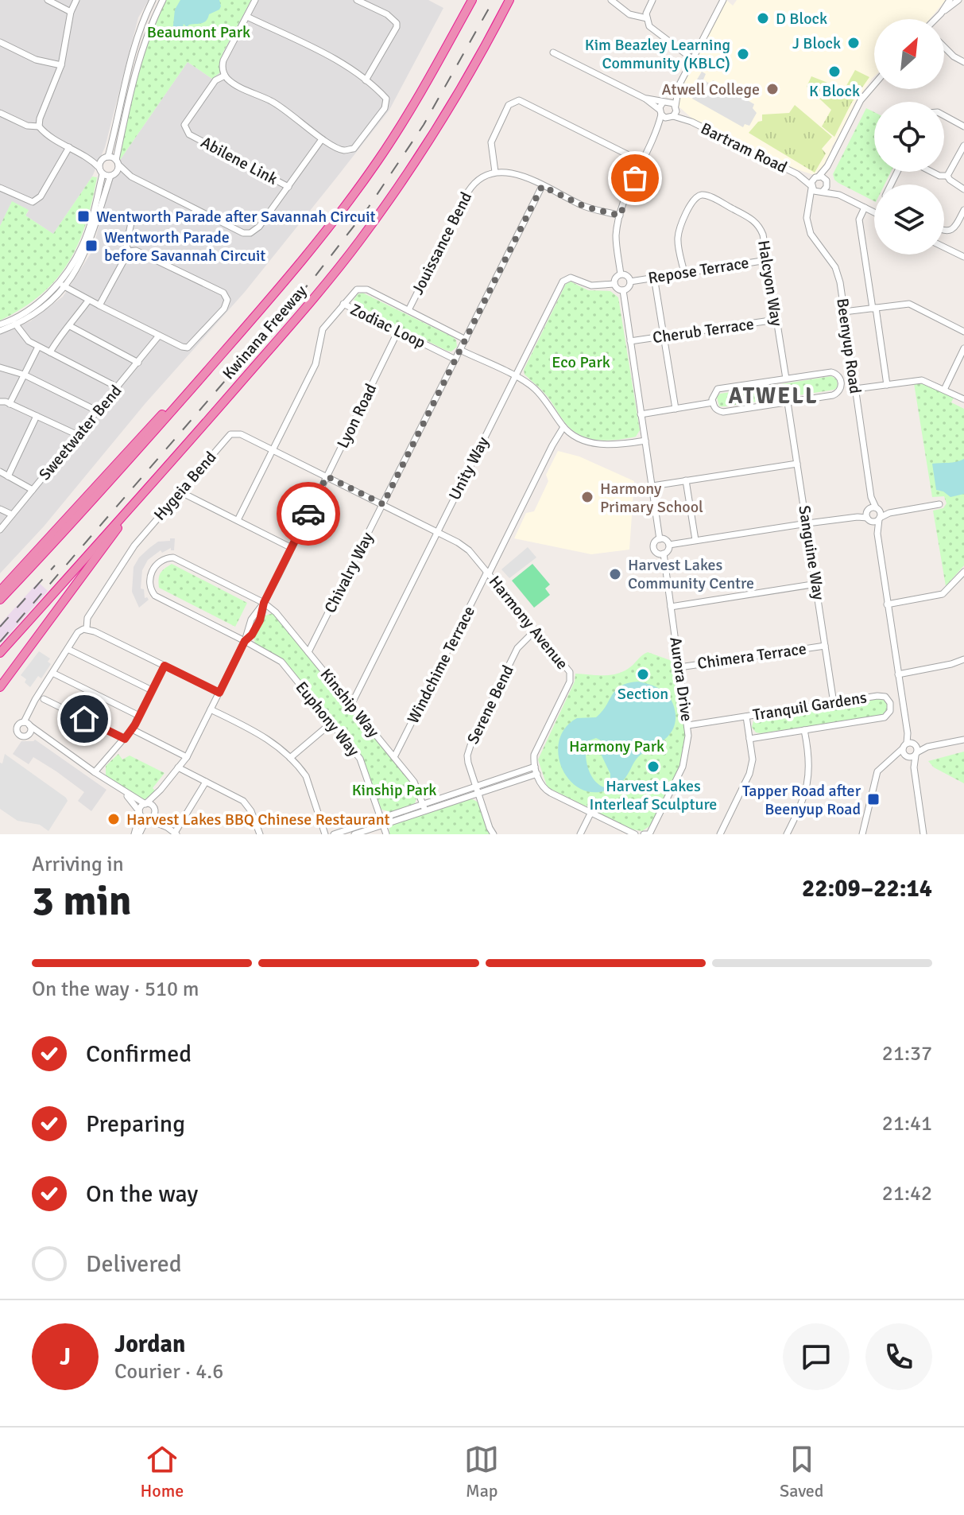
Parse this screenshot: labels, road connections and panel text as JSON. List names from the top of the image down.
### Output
{
  "streets": {
    "highway": ["Kwinana Freeway"],
    "street": [
      "Bartram Road",
      "Abilene Link",
      "Jouissance Bend",
      "Repose Terrace",
      "Halcyon Way",
      "Zodiac Loop",
      "Cherub Terrace",
      "Beenyup Road",
      "Lyon Road",
      "Sweetwater Bend",
      "Unity Way",
      "Hygeia Bend",
      "Sanguine Way",
      "Chivalry Way",
      "Harmony Avenue",
      "Chimera Terrace",
      "Windchime Terrace",
      "Aurora Drive",
      "Kinship Way",
      "Serene Bend",
      "Tranquil Gardens",
      "Euphony Way"
    ]
  },
  "crossings": [
    ["Bartram Road", "Beenyup Road"],
    ["Jouissance Bend", "Zodiac Loop"],
    ["Repose Terrace", "Halcyon Way"],
    ["Repose Terrace", "Unity Way"],
    ["Halcyon Way", "Cherub Terrace"],
    ["Zodiac Loop", "Lyon Road"],
    ["Zodiac Loop", "Chivalry Way"],
    ["Lyon Road", "Hygeia Bend"],
    ["Lyon Road", "Harmony Avenue"],
    ["Lyon Road", "Kinship Way"],
    ["Lyon Road", "Euphony Way"],
    ["Unity Way", "Harmony Avenue"],
    ["Unity Way", "Kinship Way"],
    ["Hygeia Bend", "Harmony Avenue"],
    ["Sanguine Way", "Chimera Terrace"],
    ["Sanguine Way", "Tranquil Gardens"],
    ["Chivalry Way", "Harmony Avenue"],
    ["Chivalry Way", "Kinship Way"],
    ["Harmony Avenue", "Windchime Terrace"],
    ["Harmony Avenue", "Serene Bend"],
    ["Chimera Terrace", "Aurora Drive"],
    ["Windchime Terrace", "Kinship Way"],
    ["Aurora Drive", "Tranquil Gardens"],
    ["Kinship Way", "Euphony Way"]
  ],
  "districts": ["ATWELL"],
  "parks": [
    "Beaumont Park",
    "Eco Park",
    "Harmony Park",
    "Kinship Park"
  ],
  "places": {
    "other": [
      "D Block",
      "J Block",
      "Kim Beazley Learning Community (KBLC)",
      "K Block",
      "Atwell College",
      "Harmony Primary School",
      "Harvest Lakes Community Centre",
      "Section",
      "Harvest Lakes Interleaf Sculpture",
      "Harvest Lakes BBQ Chinese Restaurant"
    ],
    "transit": ["Wentworth Parade after Savannah Circuit", "Wentworth Parade before Savannah Circuit", "Tapper Road after Beenyup Road"]
  },
  "north": "top right",
  "page": {
    "heading": ["3 min", "Arriving in", "22:09–22:14"],
    "panel": ["Jordan", "Courier · 4.6"],
    "bar": "On the way · 510 m",
    "list": [
      ["Confirmed", "21:37"],
      ["Preparing", "21:41"],
      ["On the way", "21:42"],
      "Delivered"
    ],
    "round": "J",
    "tabs": ["Home", "Map", "Saved"]
  }
}
